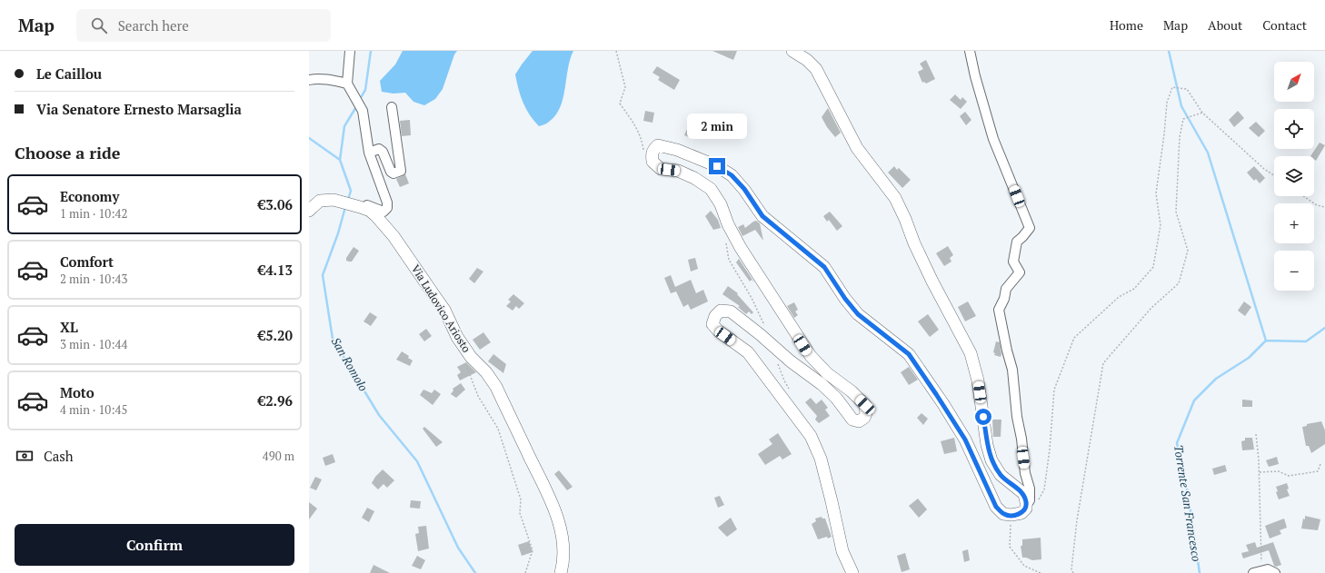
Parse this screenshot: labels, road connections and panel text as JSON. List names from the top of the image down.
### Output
{
  "streets": {
    "street": ["Via Ludovico Ariosto"]
  },
  "water": ["San Romolo", "Torrente San Francesco"],
  "north": "top right",
  "page": {
    "header": "Map",
    "search": "Search here",
    "nav": [
      "Home",
      "Map",
      "About",
      "Contact"
    ],
    "banner": ["Le Caillou", "Via Senatore Ernesto Marsaglia"],
    "map_buttons": ["+", "−"],
    "bubble": "2 min",
    "heading": "Choose a ride",
    "list": [
      {
        "name": "Economy",
        "note": "1 min · 10:42",
        "value": "€3.06"
      },
      {
        "name": "Comfort",
        "note": "2 min · 10:43",
        "value": "€4.13"
      },
      {
        "name": "XL",
        "note": "3 min · 10:44",
        "value": "€5.20"
      },
      {
        "name": "Moto",
        "note": "4 min · 10:45",
        "value": "€2.96"
      }
    ],
    "pay": ["Cash", "490 m"],
    "buttons": "Confirm"
  }
}
